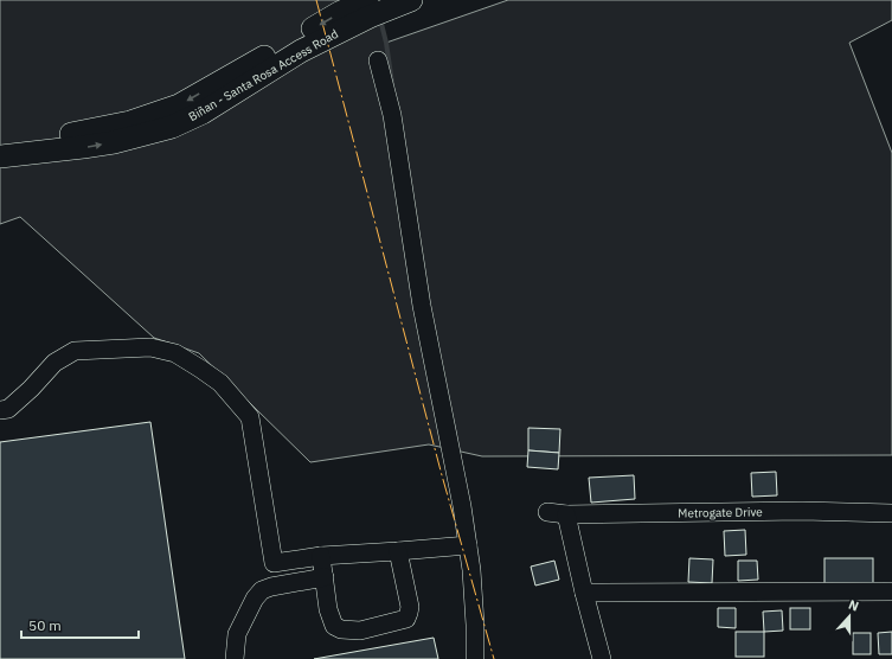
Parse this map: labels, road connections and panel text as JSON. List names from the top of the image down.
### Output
{
  "streets": {
    "main road": ["Biñan - Santa Rosa Access Road"],
    "street": ["Metrogate Drive"]
  },
  "scale_bar": "50 m",
  "north": "top"
}
